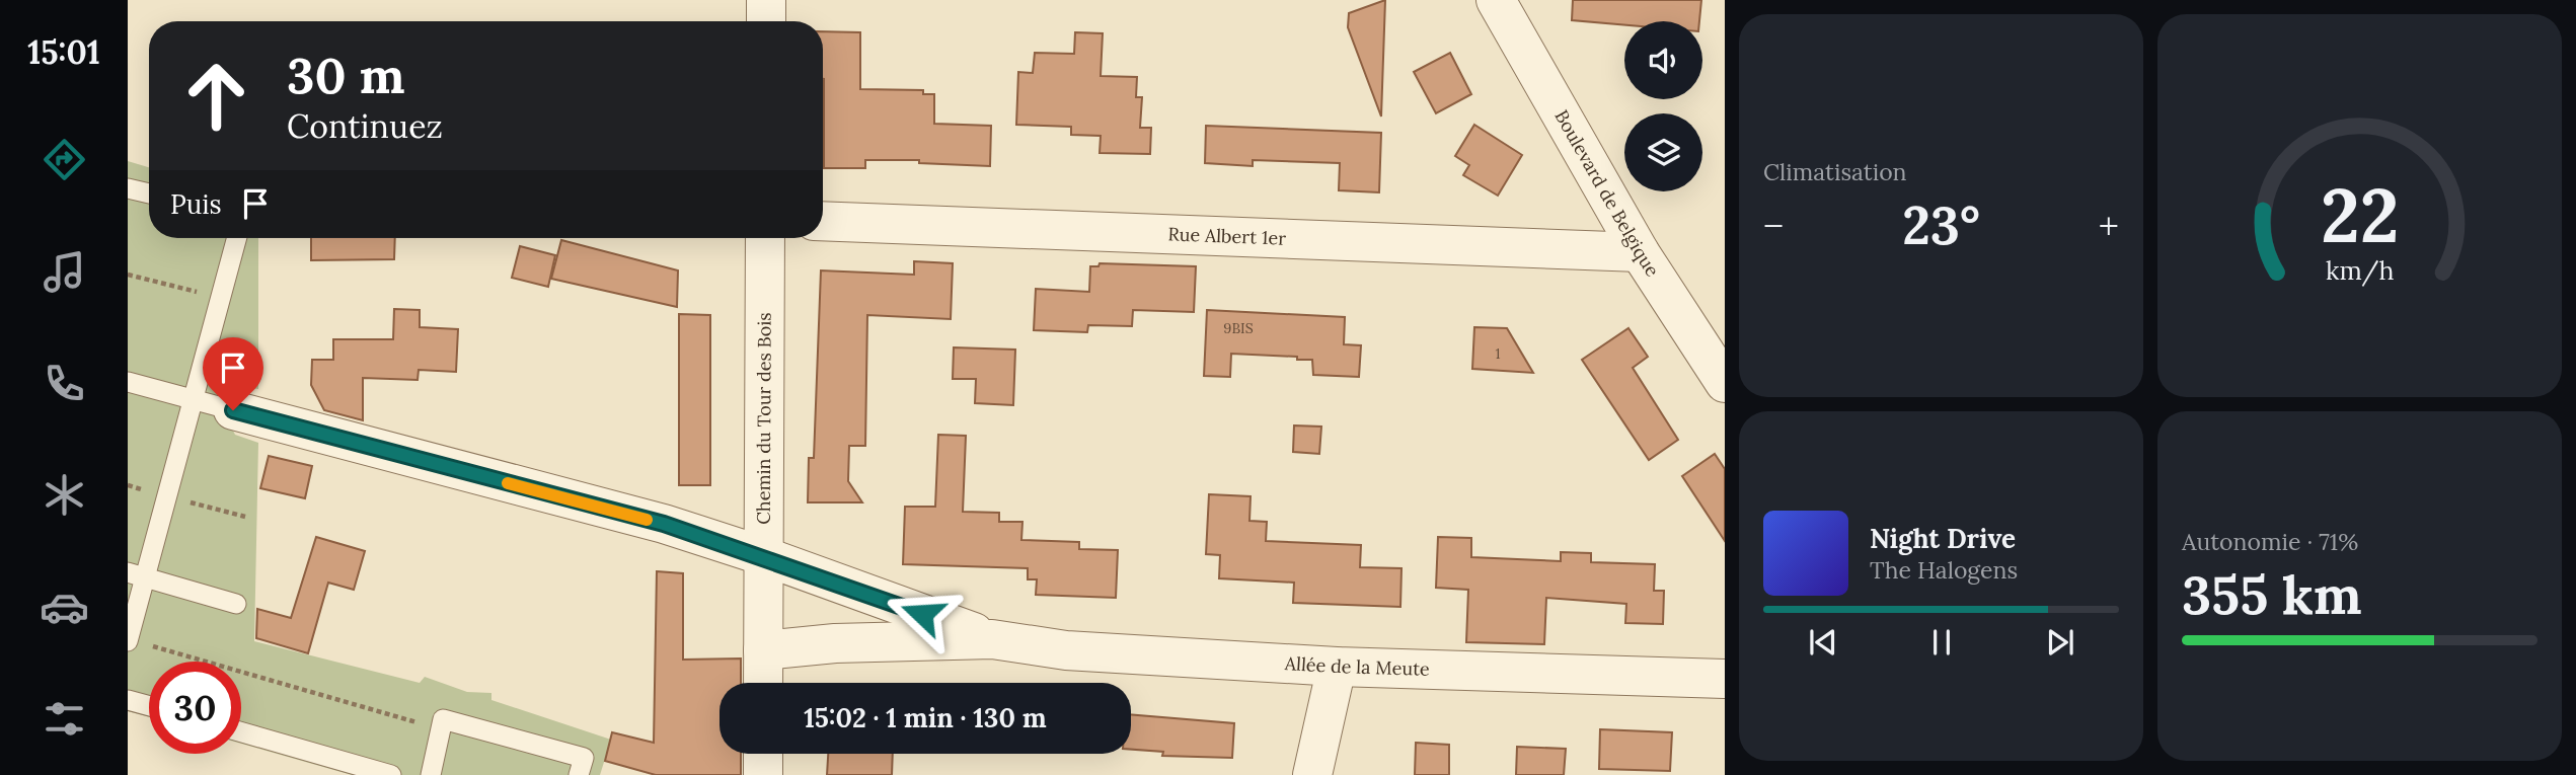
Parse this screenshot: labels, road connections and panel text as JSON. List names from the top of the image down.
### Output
{
  "streets": {
    "street": [
      "Boulevard de Belgique",
      "Rue Albert 1er",
      "Chemin du Tour des Bois",
      "Allée de la Meute"
    ]
  },
  "crossings": [
    ["Boulevard de Belgique", "Rue Albert 1er"],
    ["Chemin du Tour des Bois", "Allée de la Meute"]
  ],
  "house_numbers": ["9BIS", "1"],
  "page": {
    "tabs": "15:01",
    "tile": [
      "Climatisation",
      ["Autonomie · 71%", "355 km"]
    ],
    "turn": ["30 m", "Continuez"],
    "then": "Puis",
    "heat": ["−", "23°", "+"],
    "song": ["Night Drive", "The Halogens"],
    "limit": "30",
    "trip": "15:02 · 1 min · 130 m",
    "gauge": ["22", "km/h"]
  }
}
